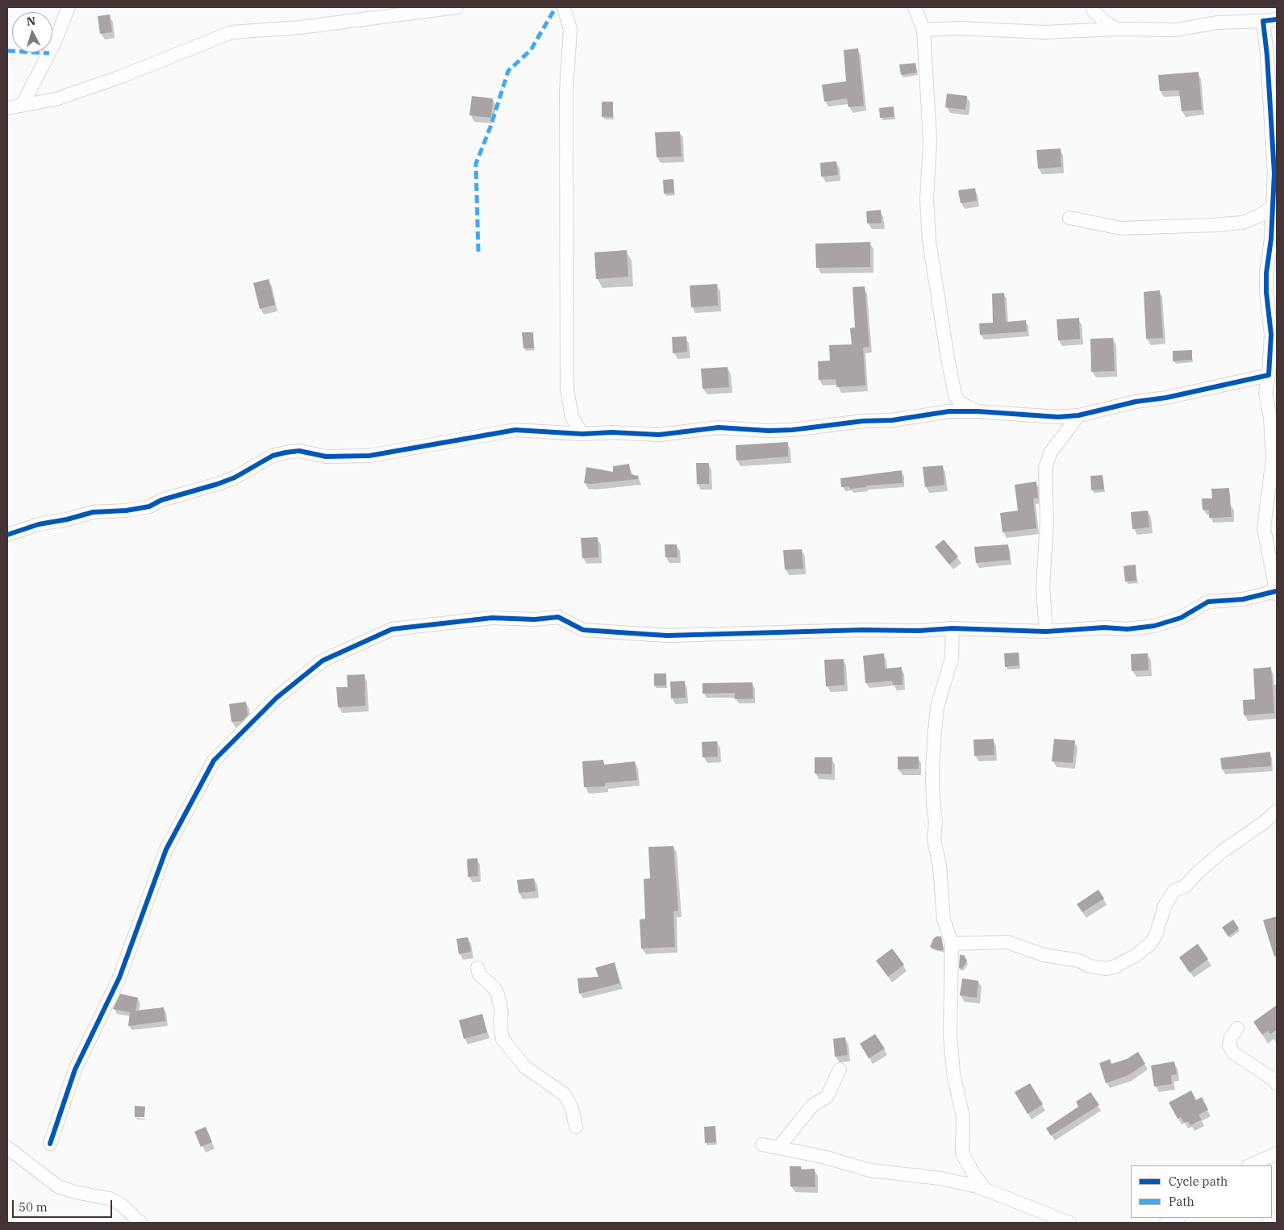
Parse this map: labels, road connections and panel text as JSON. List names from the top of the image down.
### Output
{
  "legend": ["Cycle path", "Path"],
  "scale_bar": "50 m",
  "north": "top"
}
